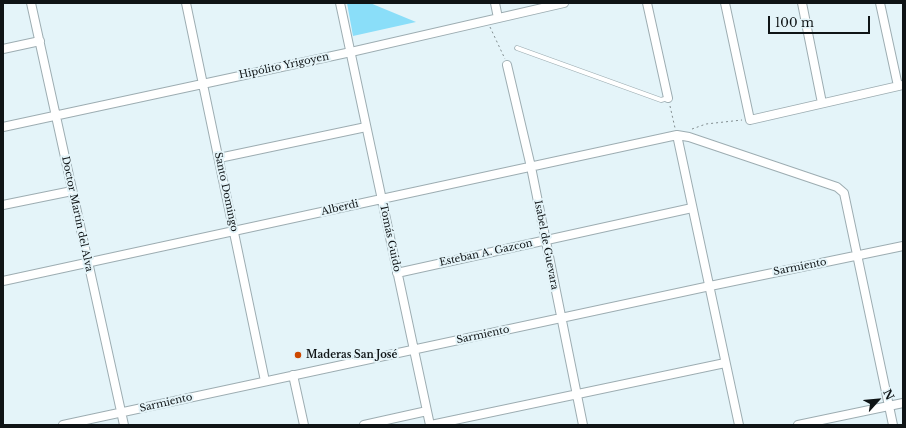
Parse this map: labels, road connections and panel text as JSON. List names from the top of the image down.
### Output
{
  "streets": {
    "street": [
      "Hipólito Yrigoyen",
      "Santo Domingo",
      "Alberdi",
      "Doctor Martín del Alva",
      "Tomás Guido",
      "Isabel de Guevara",
      "Esteban A. Gazcon",
      "Sarmiento"
    ]
  },
  "crossings": [
    ["Hipólito Yrigoyen", "Santo Domingo"],
    ["Hipólito Yrigoyen", "Doctor Martín del Alva"],
    ["Hipólito Yrigoyen", "Tomás Guido"],
    ["Santo Domingo", "Alberdi"],
    ["Santo Domingo", "Sarmiento"],
    ["Alberdi", "Doctor Martín del Alva"],
    ["Alberdi", "Tomás Guido"],
    ["Alberdi", "Isabel de Guevara"],
    ["Doctor Martín del Alva", "Sarmiento"],
    ["Tomás Guido", "Esteban A. Gazcon"],
    ["Tomás Guido", "Sarmiento"],
    ["Isabel de Guevara", "Esteban A. Gazcon"],
    ["Isabel de Guevara", "Sarmiento"]
  ],
  "places": ["Maderas San José"],
  "scale_bar": "100 m",
  "north": "top right"
}
